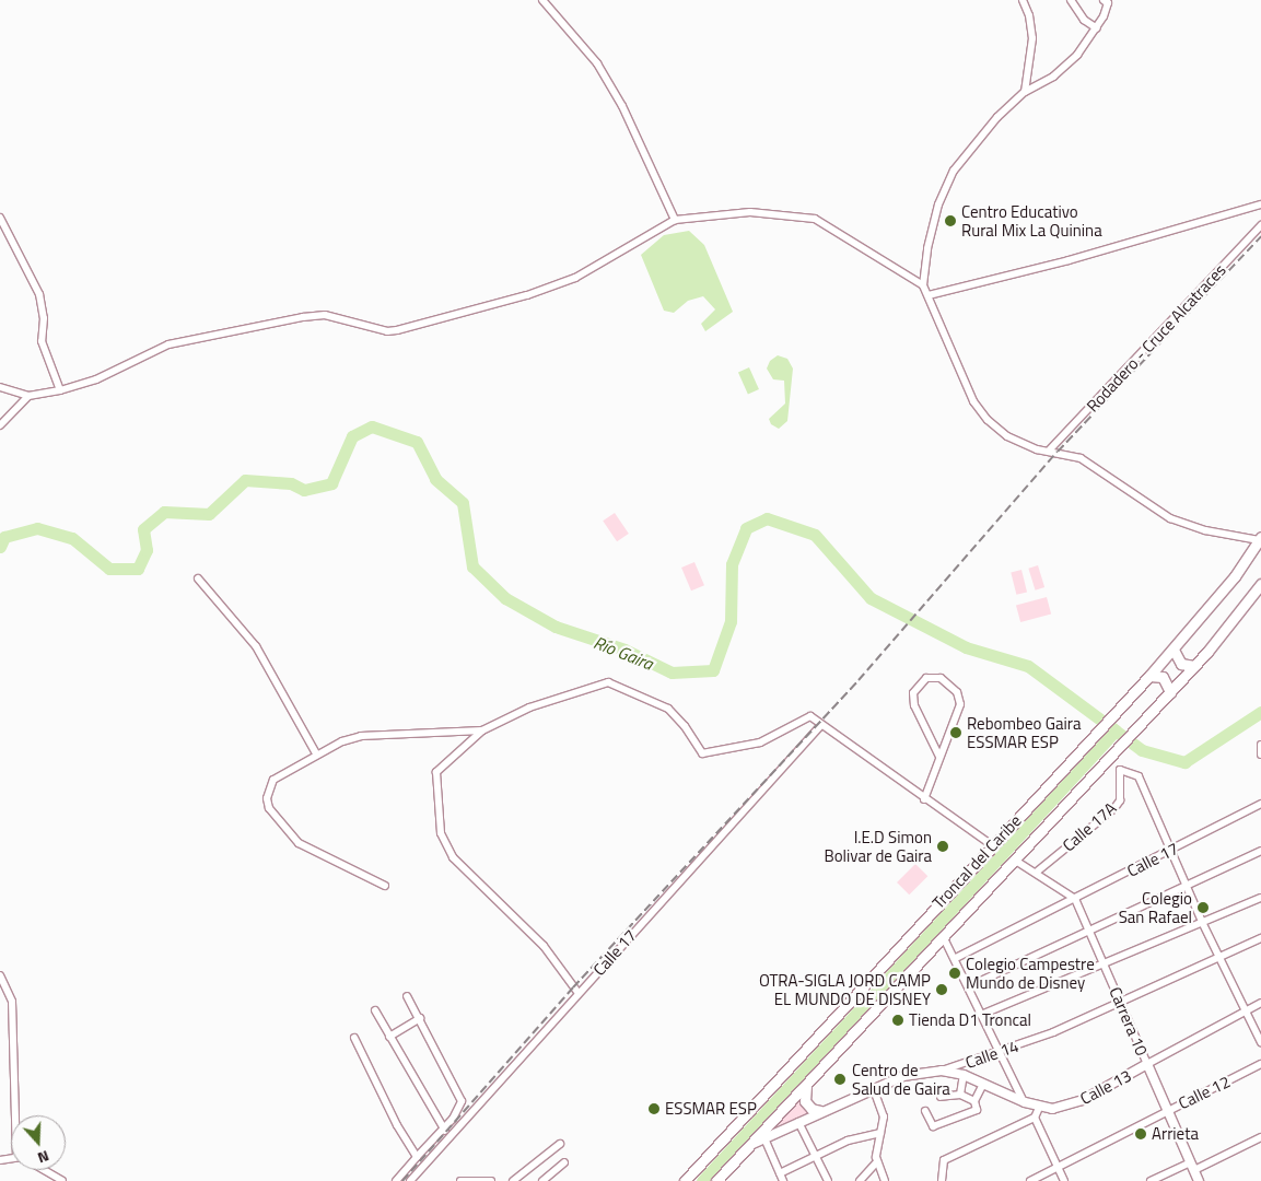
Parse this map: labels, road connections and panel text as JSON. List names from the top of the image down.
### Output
{
  "streets": {
    "highway": ["Troncal del Caribe"],
    "main road": ["Carrera 10", "Calle 14", "Calle 13"],
    "street": [
      "Rodadero - Cruce Alcatraces",
      "Calle 17A",
      "Calle 17",
      "Calle 12"
    ]
  },
  "crossings": [
    ["Calle 17A", "Calle 17"],
    ["Calle 17A", "Carrera 10"],
    ["Calle 17", "Carrera 10"],
    ["Troncal del Caribe", "Carrera 10"],
    ["Troncal del Caribe", "Calle 14"],
    ["Carrera 10", "Calle 14"],
    ["Carrera 10", "Calle 13"],
    ["Carrera 10", "Calle 12"],
    ["Calle 14", "Calle 13"]
  ],
  "water": ["Río Gaira"],
  "places": [
    "Centro Educativo Rural Mix La Quinina",
    "Rebombeo Gaira ESSMAR ESP",
    "I.E.D Simon Bolivar de Gaira",
    "Colegio San Rafael",
    "Colegio Campestre Mundo de Disney",
    "OTRA-SIGLA JORD CAMP EL MUNDO DE DISNEY",
    "Tienda D1 Troncal",
    "Centro de Salud de Gaira",
    "ESSMAR ESP",
    "Arrieta"
  ],
  "north": "bottom"
}
